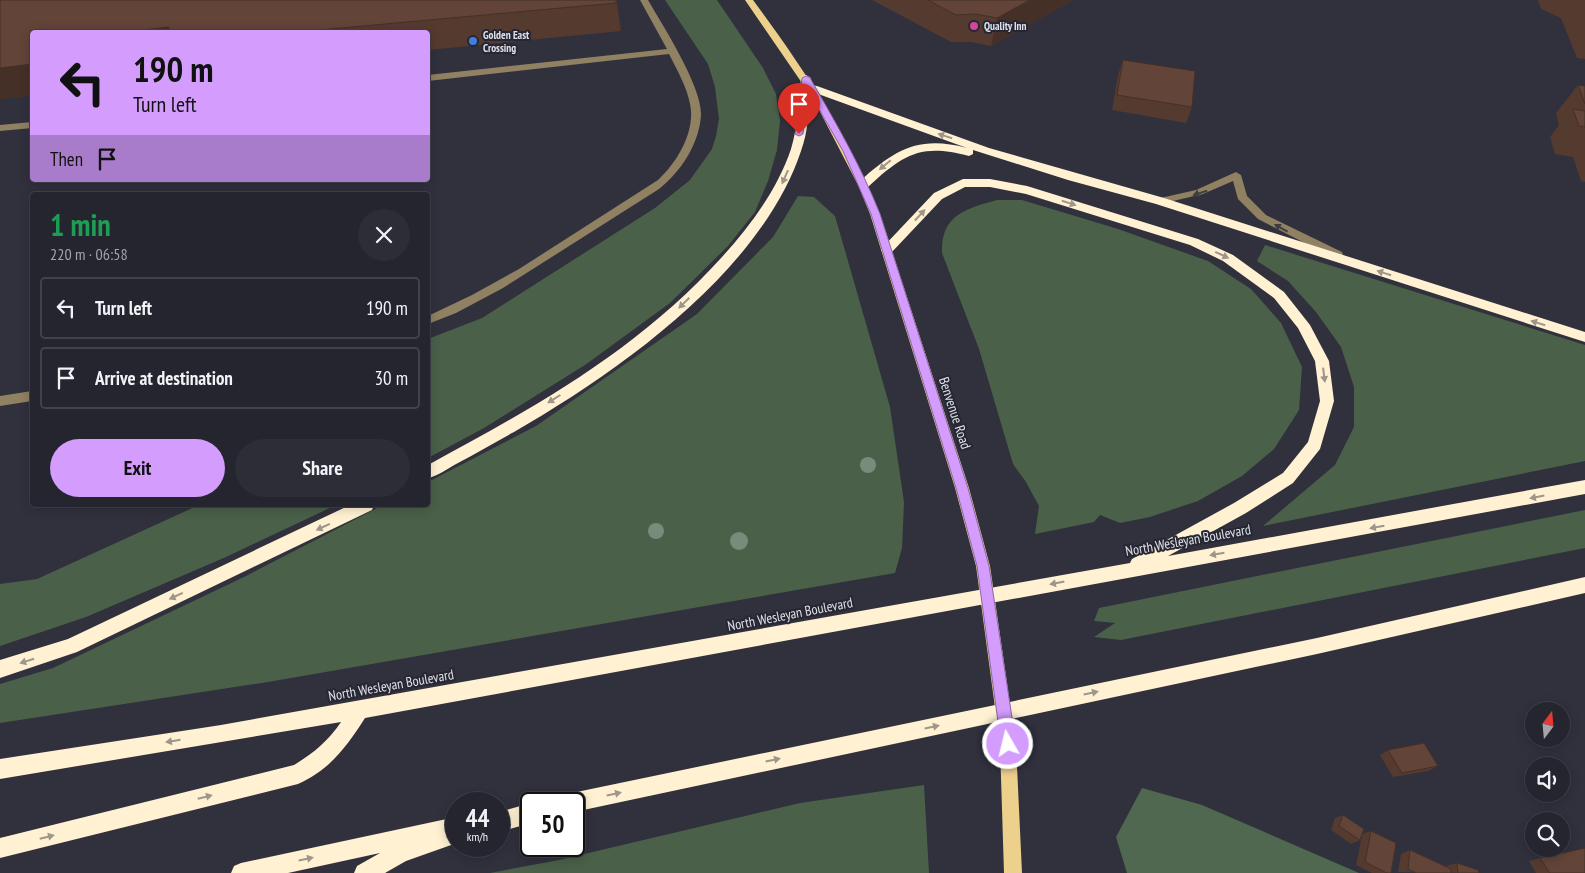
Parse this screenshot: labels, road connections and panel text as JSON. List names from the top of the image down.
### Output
{
  "streets": {
    "highway": ["North Wesleyan Boulevard"],
    "main road": ["Benvenue Road"]
  },
  "places": ["Quality Inn", "Golden East Crossing"],
  "north": "top",
  "page": {
    "turn": ["190 m", "Turn left"],
    "then": "Then",
    "heading": ["1 min", "220 m · 06:58"],
    "list": [
      {
        "name": "Turn left",
        "value": "190 m"
      },
      {
        "name": "Arrive at destination",
        "value": "30 m"
      }
    ],
    "buttons": ["Exit", "Share"],
    "speed": "44 km/h",
    "limit": "50"
  }
}
